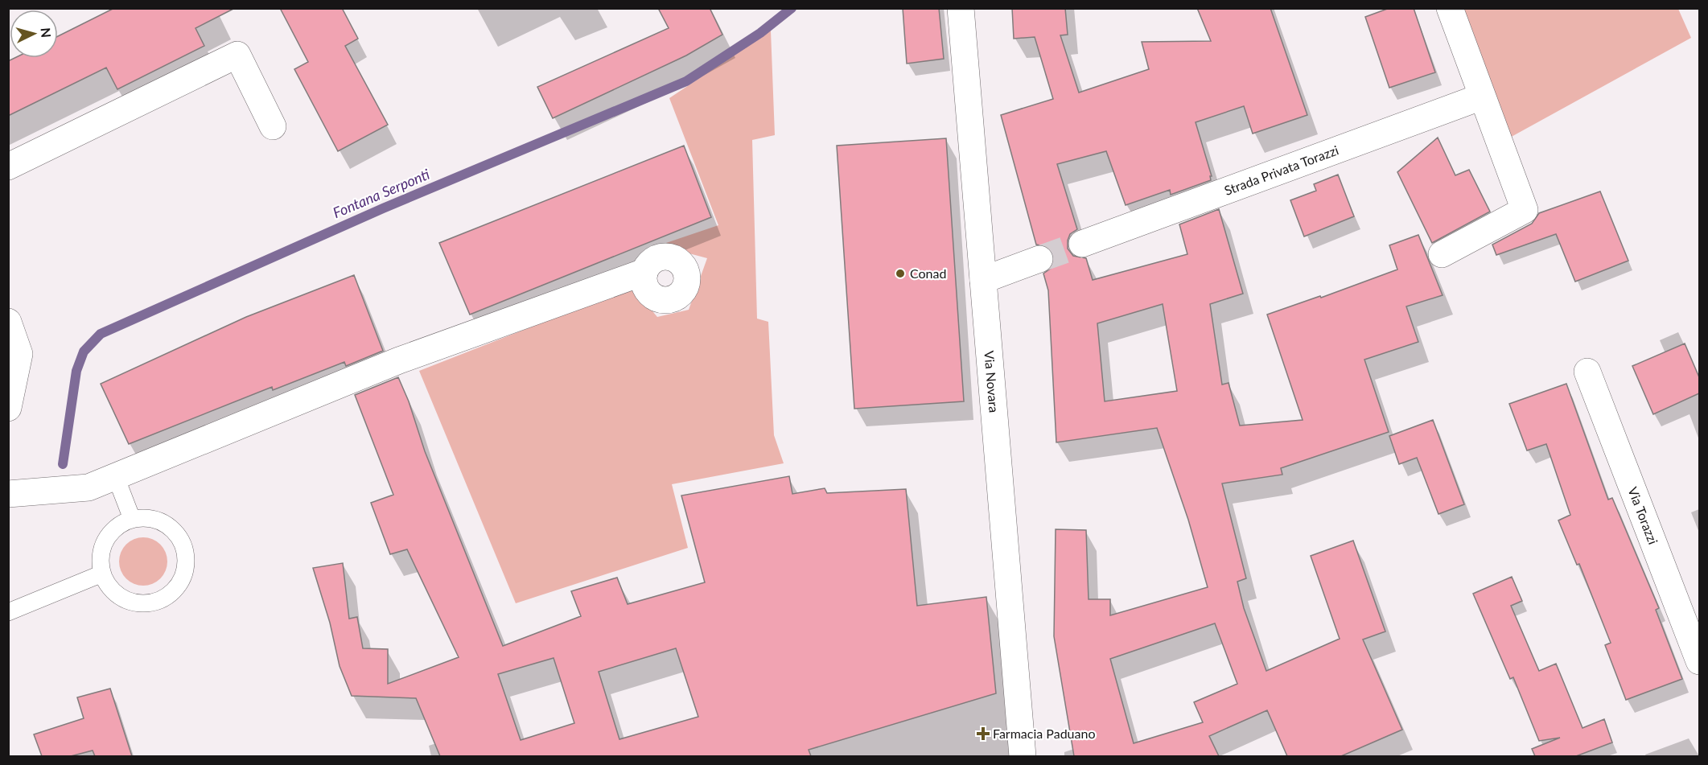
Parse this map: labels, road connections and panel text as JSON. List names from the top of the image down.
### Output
{
  "streets": {
    "street": ["Strada Privata Torazzi", "Via Novara", "Via Torazzi"]
  },
  "water": ["Fontana Serponti"],
  "places": {
    "other": ["Conad"],
    "health": ["Farmacia Paduano"]
  },
  "north": "right"
}
